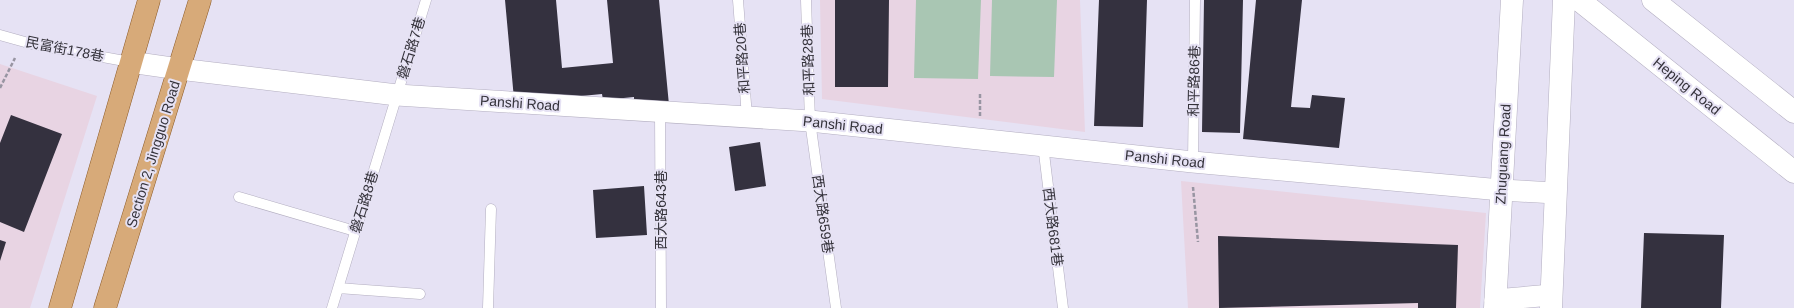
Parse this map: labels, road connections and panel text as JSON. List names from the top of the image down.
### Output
{
  "streets": {
    "main road": ["Section 2, Jingguo Road"],
    "street": ["Heping Road", "Panshi Road", "Zhuguang Road"],
    "lane": [
      "磐石路7巷",
      "民富街178巷",
      "和平路20巷",
      "和平路28巷",
      "和平路86巷",
      "磐石路8巷",
      "西大路643巷",
      "西大路659巷",
      "西大路681巷"
    ]
  },
  "crossings": [
    ["磐石路7巷", "Panshi Road"],
    ["磐石路7巷", "磐石路8巷"],
    ["民富街178巷", "Panshi Road"],
    ["和平路20巷", "Panshi Road"],
    ["和平路28巷", "Panshi Road"],
    ["和平路28巷", "西大路659巷"],
    ["和平路86巷", "Panshi Road"],
    ["Panshi Road", "Section 2, Jingguo Road"],
    ["Panshi Road", "Zhuguang Road"],
    ["Panshi Road", "磐石路8巷"],
    ["Panshi Road", "西大路643巷"],
    ["Panshi Road", "西大路659巷"],
    ["Panshi Road", "西大路681巷"]
  ]
}
